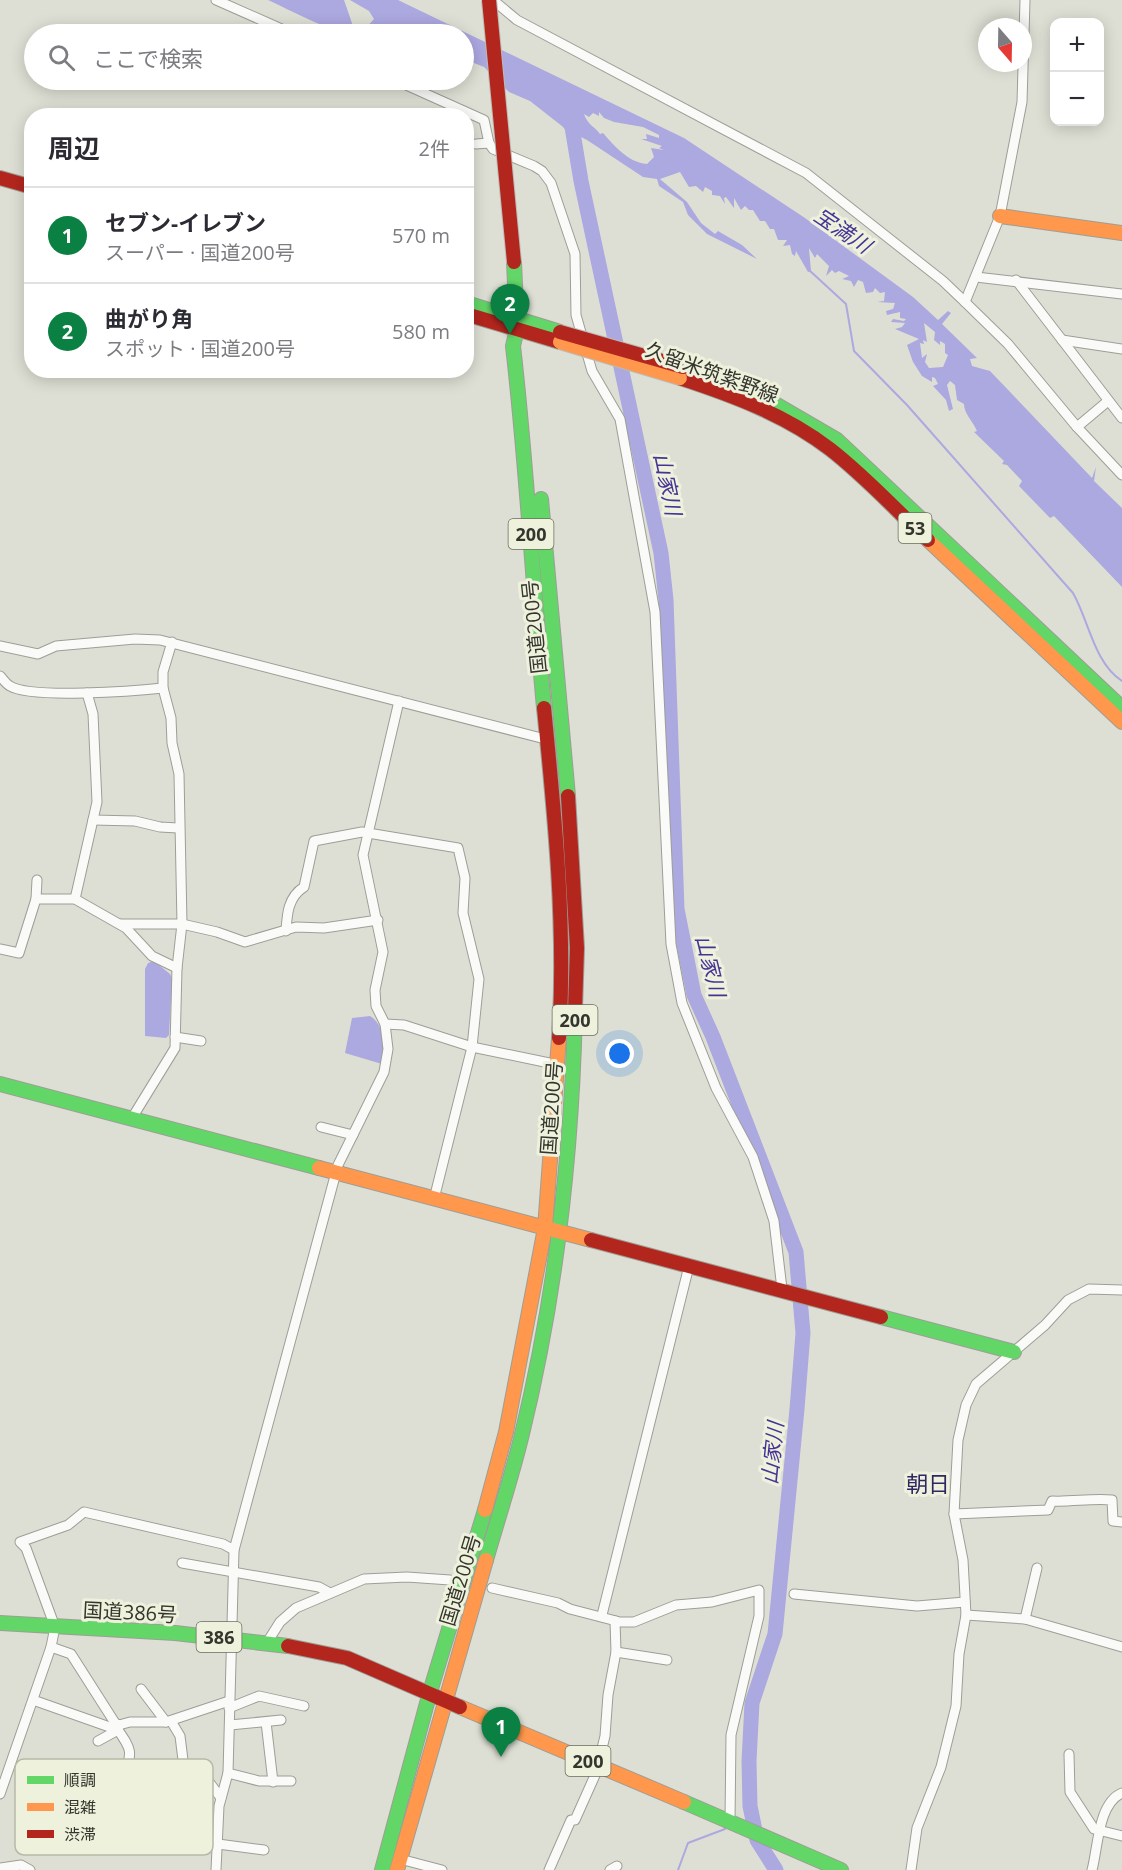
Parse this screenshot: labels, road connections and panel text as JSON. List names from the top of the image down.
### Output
{
  "streets": {
    "main road": [
      "久留米筑紫野線",
      "53",
      "200",
      "国道200号",
      "国道386号",
      "386"
    ]
  },
  "crossings": [
    ["久留米筑紫野線", "国道200号"],
    ["200", "国道200号"],
    ["200", "国道386号"],
    ["国道200号", "国道386号"]
  ],
  "districts": ["朝日"],
  "water": ["宝満川", "山家川"],
  "legend": ["順調", "混雑", "渋滞"],
  "north": "bottom",
  "page": {
    "map_buttons": ["+", "−"],
    "search": "ここで検索",
    "heading": ["周辺", "2件"],
    "list": [
      {
        "mark": "1",
        "name": "セブン-イレブン",
        "note": "スーパー · 国道200号",
        "value": "570 m"
      },
      {
        "mark": "2",
        "name": "曲がり角",
        "note": "スポット · 国道200号",
        "value": "580 m"
      }
    ],
    "pins": ["2", "1"]
  }
}
